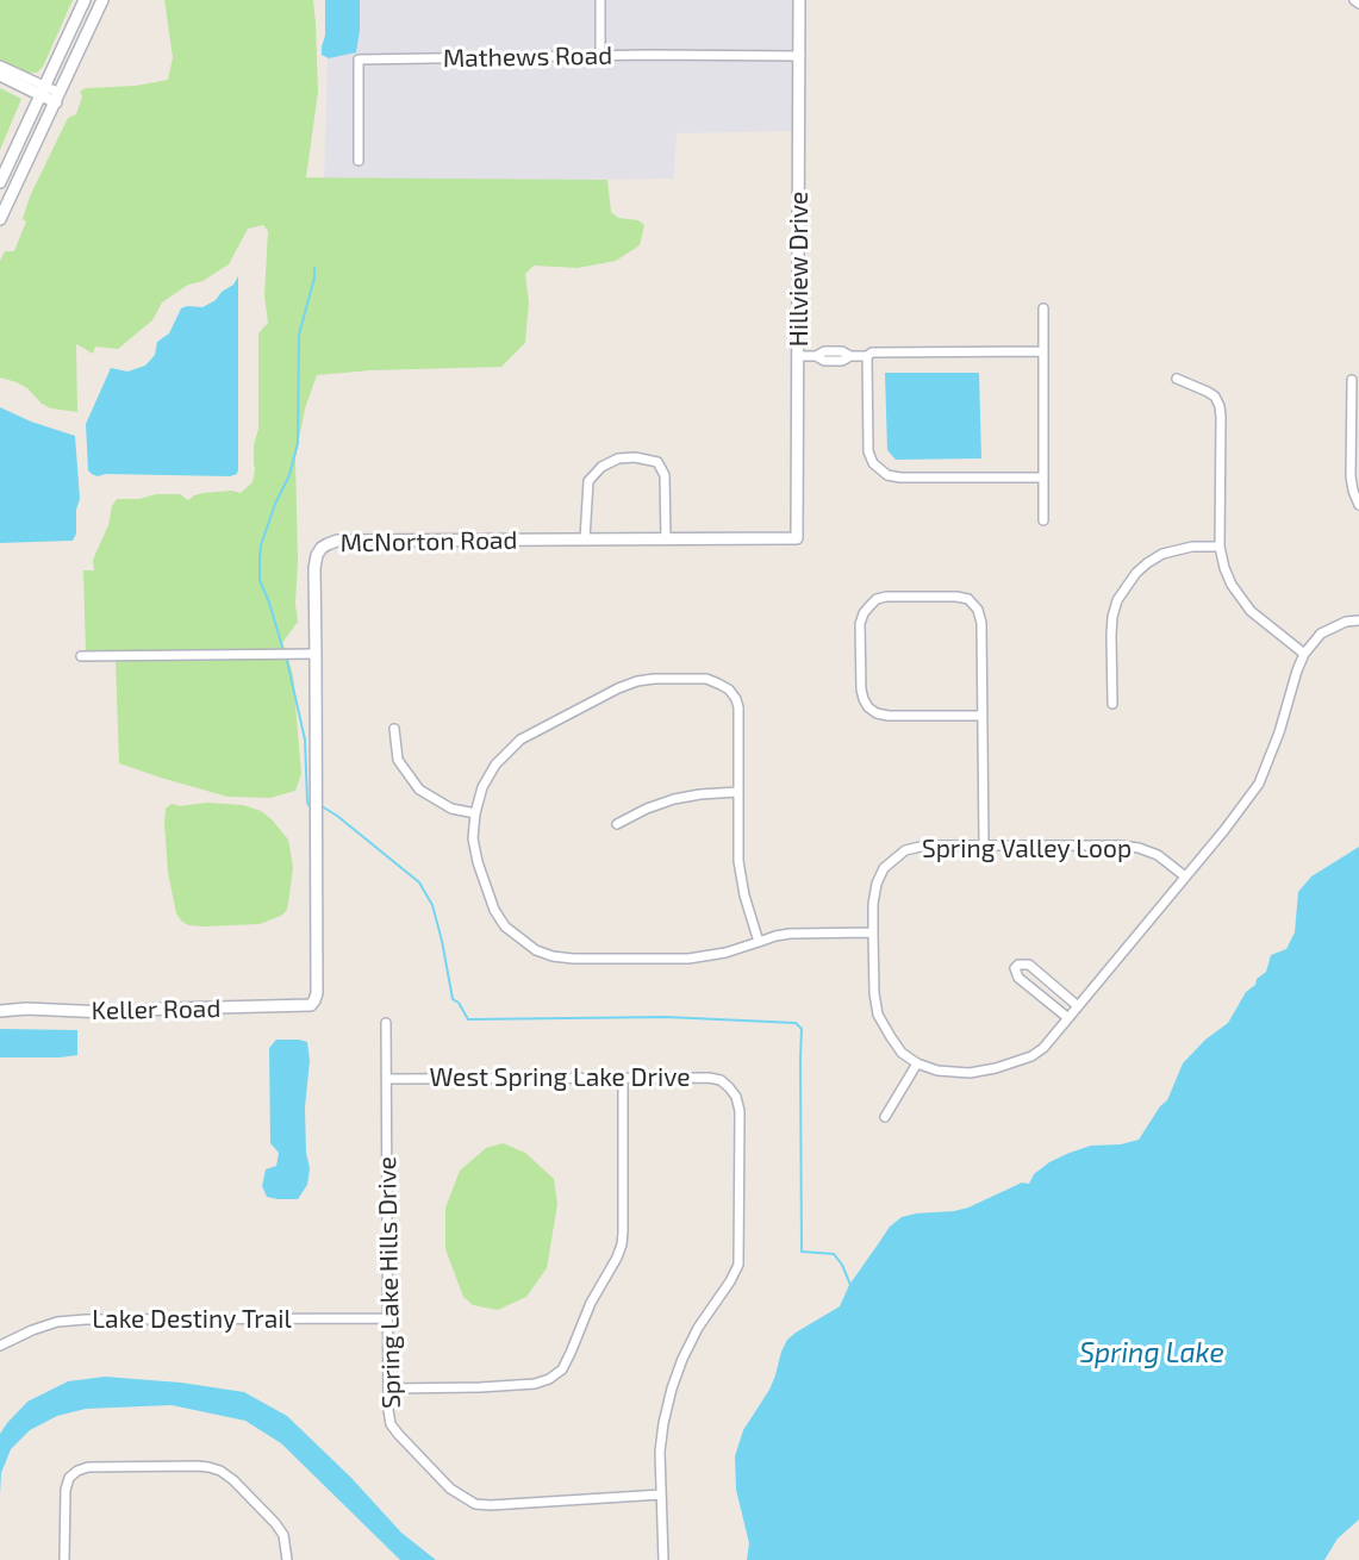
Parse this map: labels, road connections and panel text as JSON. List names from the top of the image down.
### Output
{
  "streets": {
    "street": [
      "Mathews Road",
      "Hillview Drive",
      "McNorton Road",
      "Spring Valley Loop",
      "Keller Road",
      "West Spring Lake Drive",
      "Spring Lake Hills Drive",
      "Lake Destiny Trail"
    ]
  },
  "crossings": [
    ["Mathews Road", "Hillview Drive"],
    ["Hillview Drive", "McNorton Road"],
    ["McNorton Road", "Keller Road"],
    ["West Spring Lake Drive", "Spring Lake Hills Drive"],
    ["Spring Lake Hills Drive", "Lake Destiny Trail"]
  ],
  "water": ["Spring Lake"]
}
